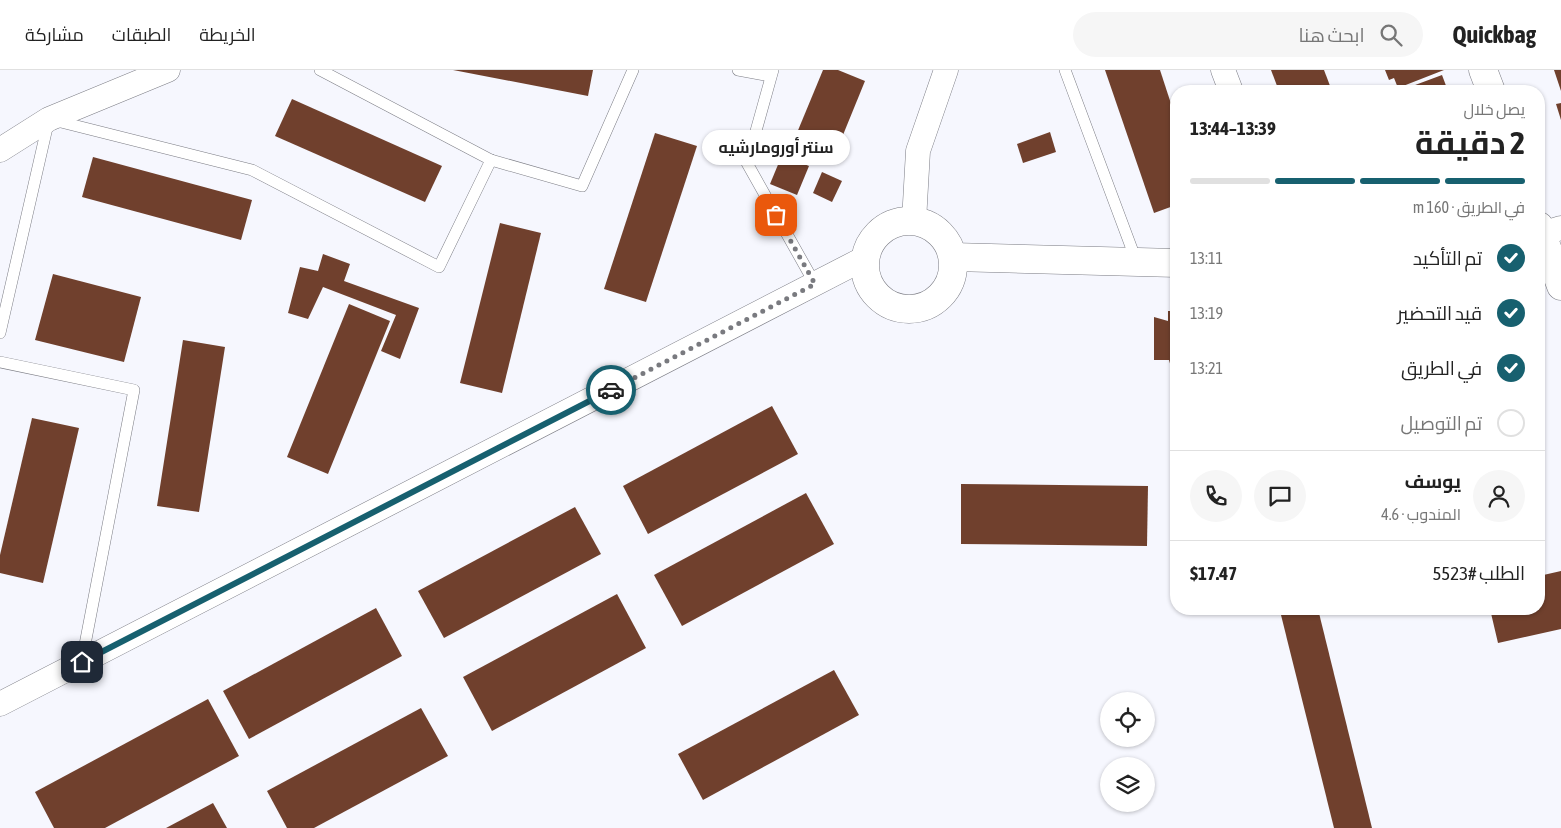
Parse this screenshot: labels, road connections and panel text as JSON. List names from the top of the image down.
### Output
{
  "places": ["سنتر أورومارشيه"],
  "page": {
    "header": "Quickbag",
    "search": "ابحث هنا",
    "nav": ["الخريطة", "الطبقات", "مشاركة"],
    "heading": ["2 دقيقة", "يصل خلال", "13:39–13:44"],
    "panel": [
      "يوسف",
      "المندوب · 4.6",
      "الطلب #5523",
      "$17.47"
    ],
    "bubble": "سنتر أورومارشيه",
    "bar": "في الطريق · 160 m",
    "list": [
      ["تم التأكيد", "13:11"],
      ["قيد التحضير", "13:19"],
      ["في الطريق", "13:21"],
      "تم التوصيل"
    ]
  }
}
